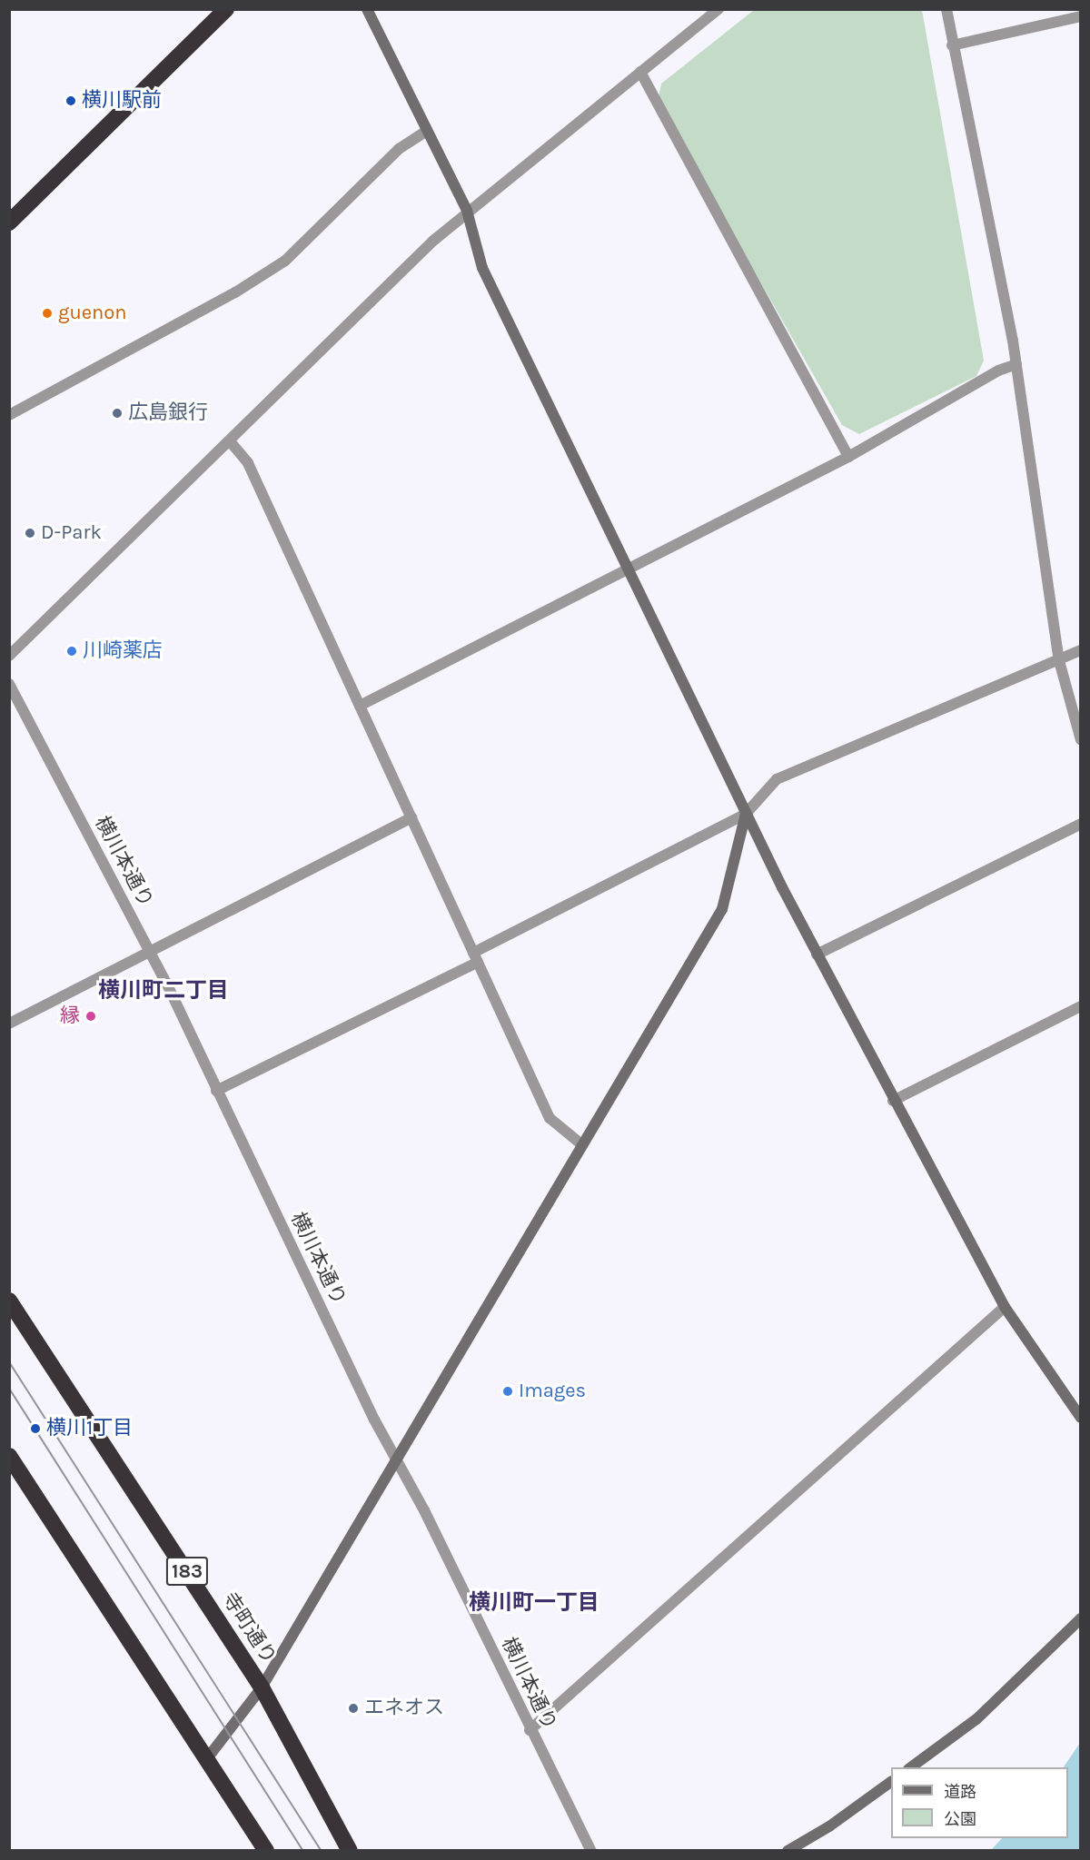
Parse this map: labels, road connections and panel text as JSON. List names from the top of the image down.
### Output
{
  "streets": {
    "highway": ["183", "寺町通り"],
    "street": ["横川本通り"]
  },
  "districts": ["横川町二丁目", "横川町一丁目"],
  "places": [
    "横川駅前",
    "guenon",
    "広島銀行",
    "D-Park",
    "川崎薬店",
    "縁",
    "Images",
    "横川1丁目",
    "エネオス"
  ],
  "legend": ["道路", "公園"]
}
